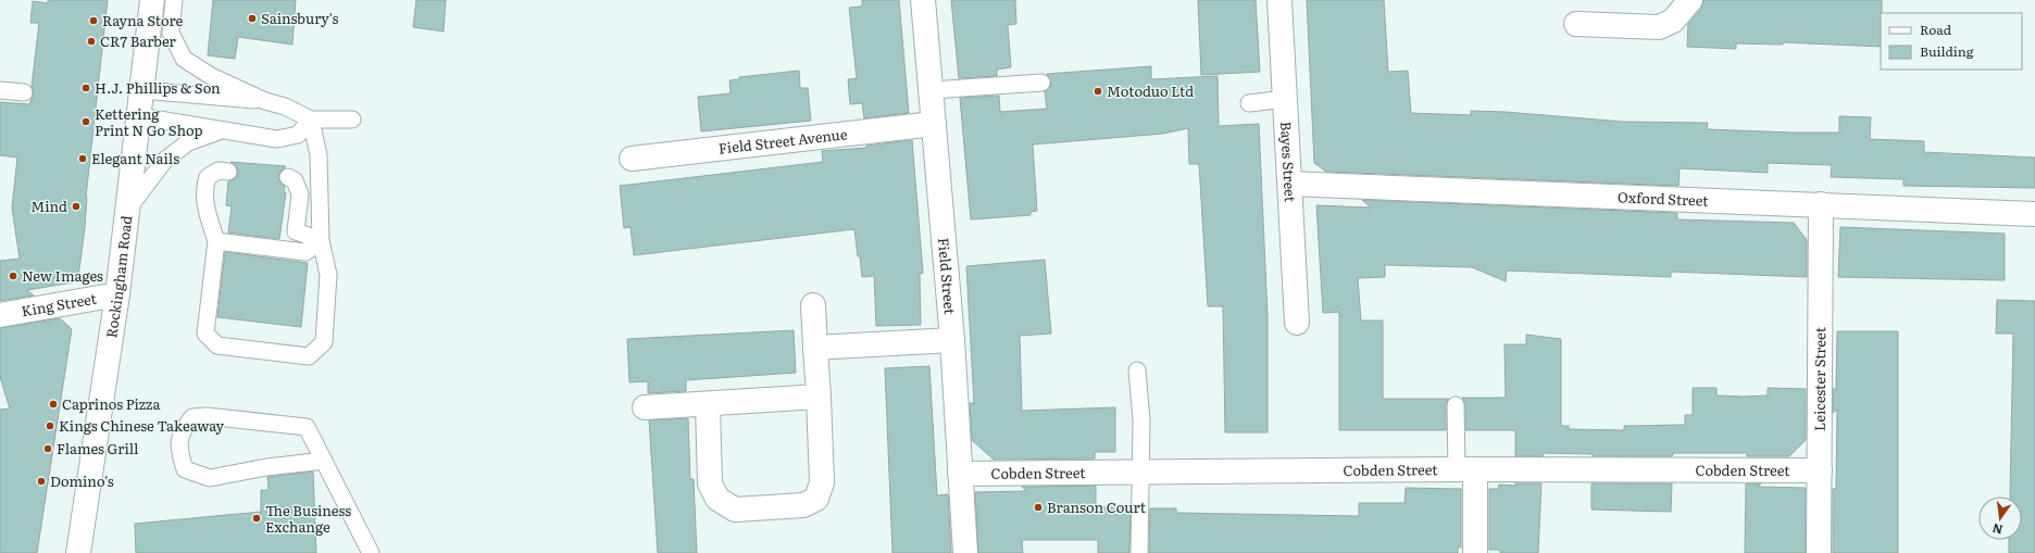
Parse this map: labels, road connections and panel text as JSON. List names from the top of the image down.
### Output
{
  "streets": {
    "street": [
      "Field Street Avenue",
      "Bayes Street",
      "Oxford Street",
      "Field Street",
      "Rockingham Road",
      "King Street",
      "Leicester Street",
      "Cobden Street"
    ]
  },
  "crossings": [
    ["Field Street Avenue", "Field Street"],
    ["Bayes Street", "Oxford Street"],
    ["Oxford Street", "Leicester Street"],
    ["Field Street", "Cobden Street"],
    ["Rockingham Road", "King Street"],
    ["Leicester Street", "Cobden Street"]
  ],
  "places": [
    "Sainsbury's",
    "Rayna Store",
    "CR7 Barber",
    "H.J. Phillips & Son",
    "Motoduo Ltd",
    "Kettering Print N Go Shop",
    "Elegant Nails",
    "Mind",
    "New Images",
    "Caprinos Pizza",
    "Kings Chinese Takeaway",
    "Flames Grill",
    "Domino's",
    "Branson Court",
    "The Business Exchange"
  ],
  "legend": ["Road", "Building"],
  "north": "bottom"
}
